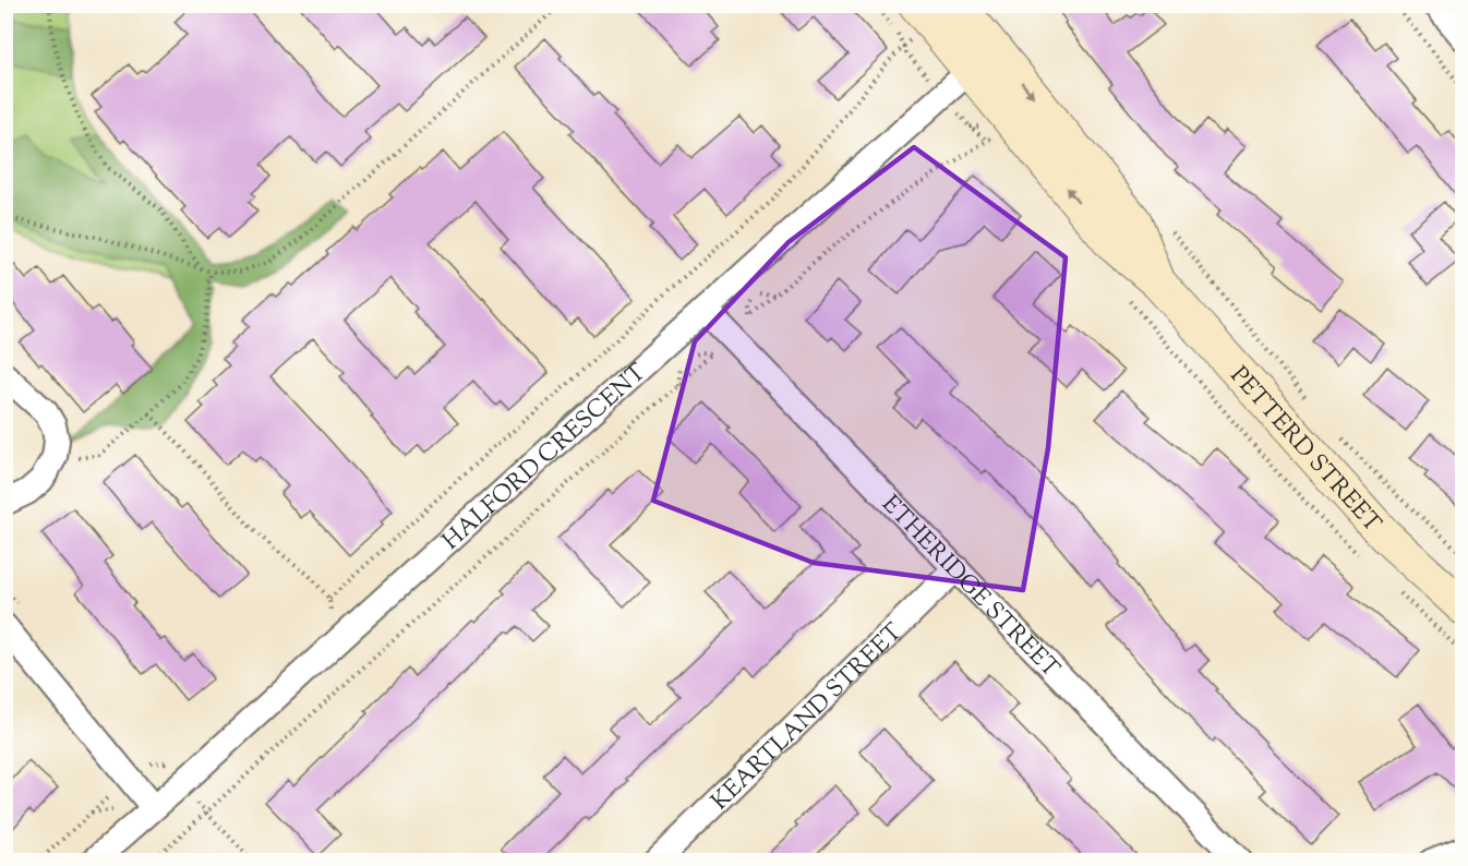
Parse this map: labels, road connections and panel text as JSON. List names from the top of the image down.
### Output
{
  "streets": {
    "street": [
      "PETTERD STREET",
      "HALFORD CRESCENT",
      "ETHERIDGE STREET",
      "KEARTLAND STREET"
    ]
  },
  "crossings": [
    ["PETTERD STREET", "HALFORD CRESCENT"],
    ["HALFORD CRESCENT", "ETHERIDGE STREET"],
    ["ETHERIDGE STREET", "KEARTLAND STREET"]
  ]
}
